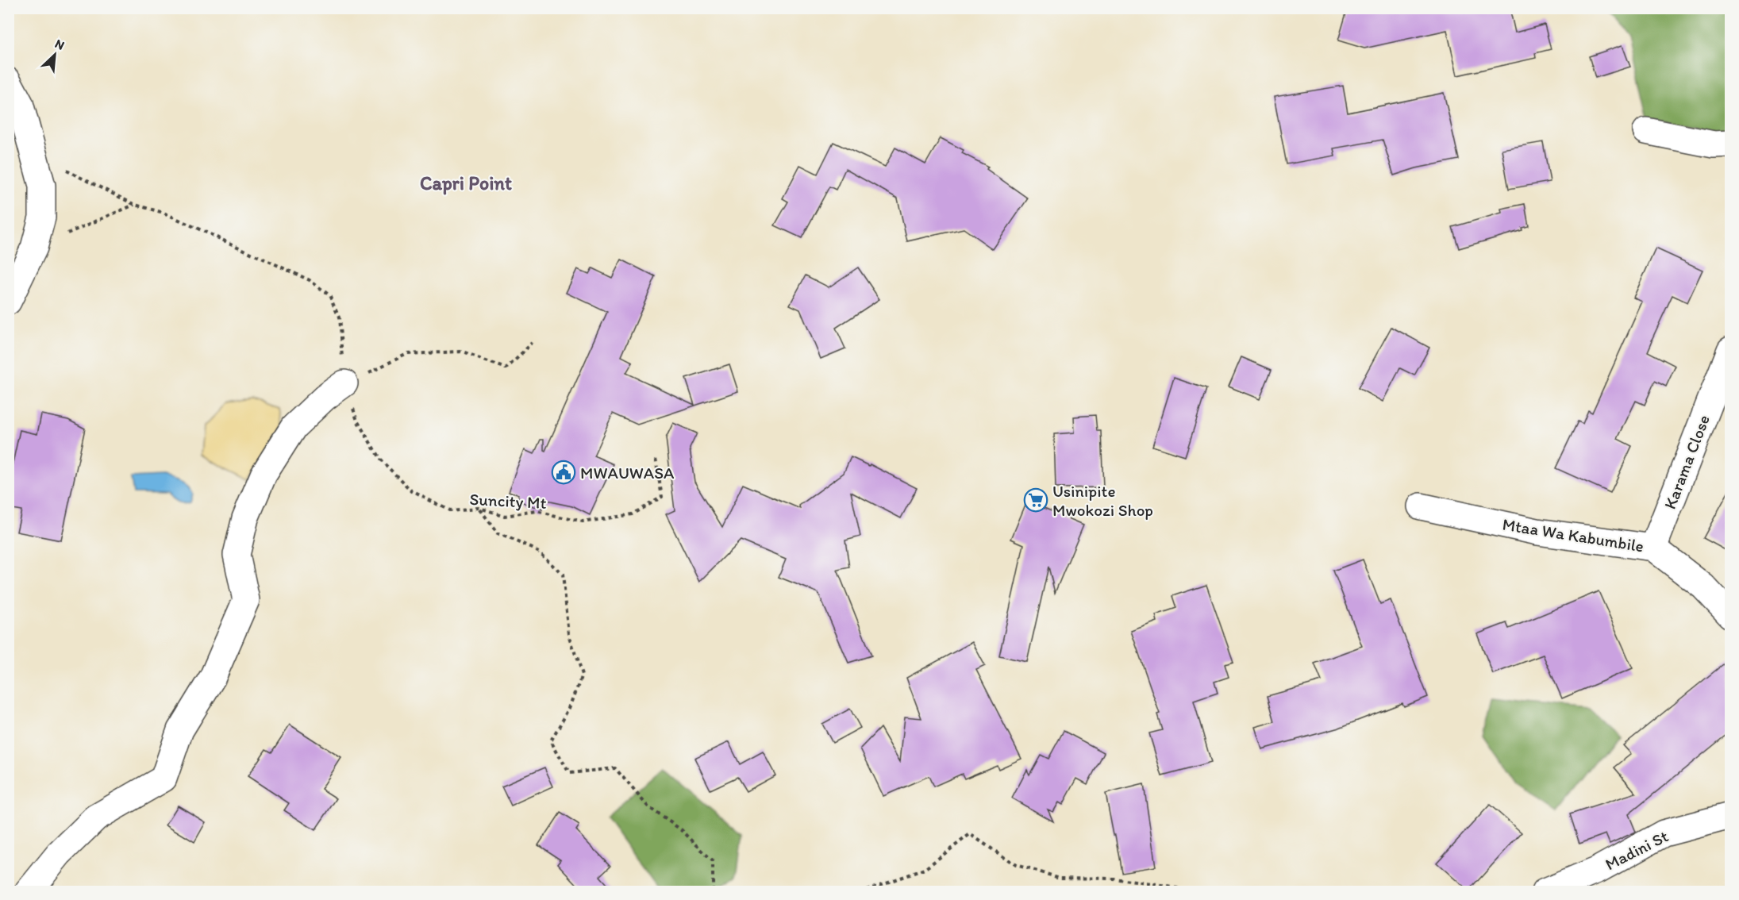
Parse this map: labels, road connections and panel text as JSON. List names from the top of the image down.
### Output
{
  "streets": {
    "street": ["Karama Close", "Mtaa Wa Kabumbile", "Madini St"],
    "path": ["Suncity Mt"]
  },
  "crossings": [
    ["Karama Close", "Mtaa Wa Kabumbile"]
  ],
  "districts": ["Capri Point"],
  "places": {
    "public building": ["MWAUWASA"],
    "supermarket": ["Usinipite Mwokozi Shop"]
  },
  "north": "top right"
}
